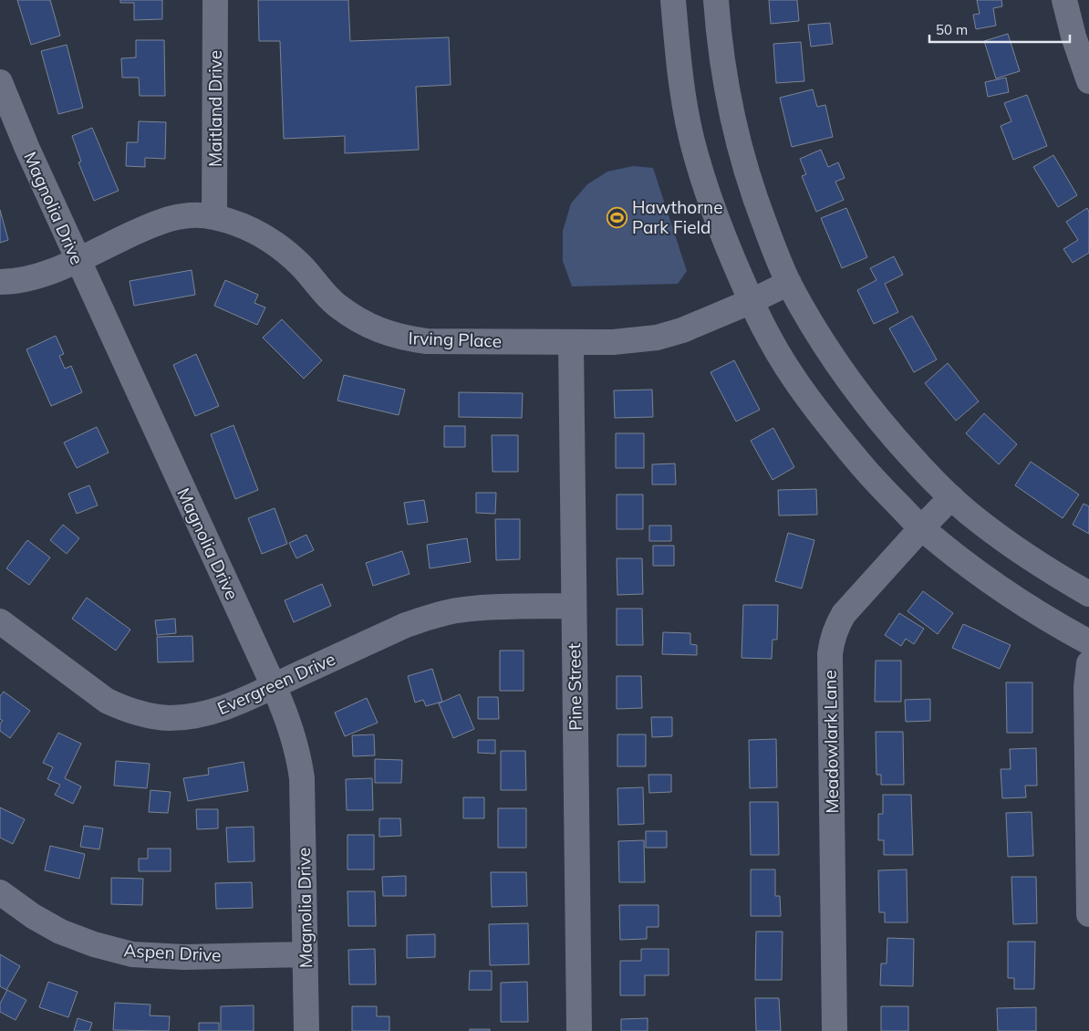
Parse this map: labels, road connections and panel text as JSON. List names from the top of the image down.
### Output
{
  "streets": {
    "street": [
      "Maitland Drive",
      "Magnolia Drive",
      "Irving Place",
      "Evergreen Drive",
      "Pine Street",
      "Meadowlark Lane",
      "Aspen Drive"
    ]
  },
  "crossings": [
    ["Maitland Drive", "Irving Place"],
    ["Magnolia Drive", "Irving Place"],
    ["Magnolia Drive", "Evergreen Drive"],
    ["Magnolia Drive", "Aspen Drive"],
    ["Irving Place", "Pine Street"],
    ["Evergreen Drive", "Pine Street"]
  ],
  "places": {
    "sports": ["Hawthorne Park Field"]
  },
  "scale_bar": "50 m"
}
